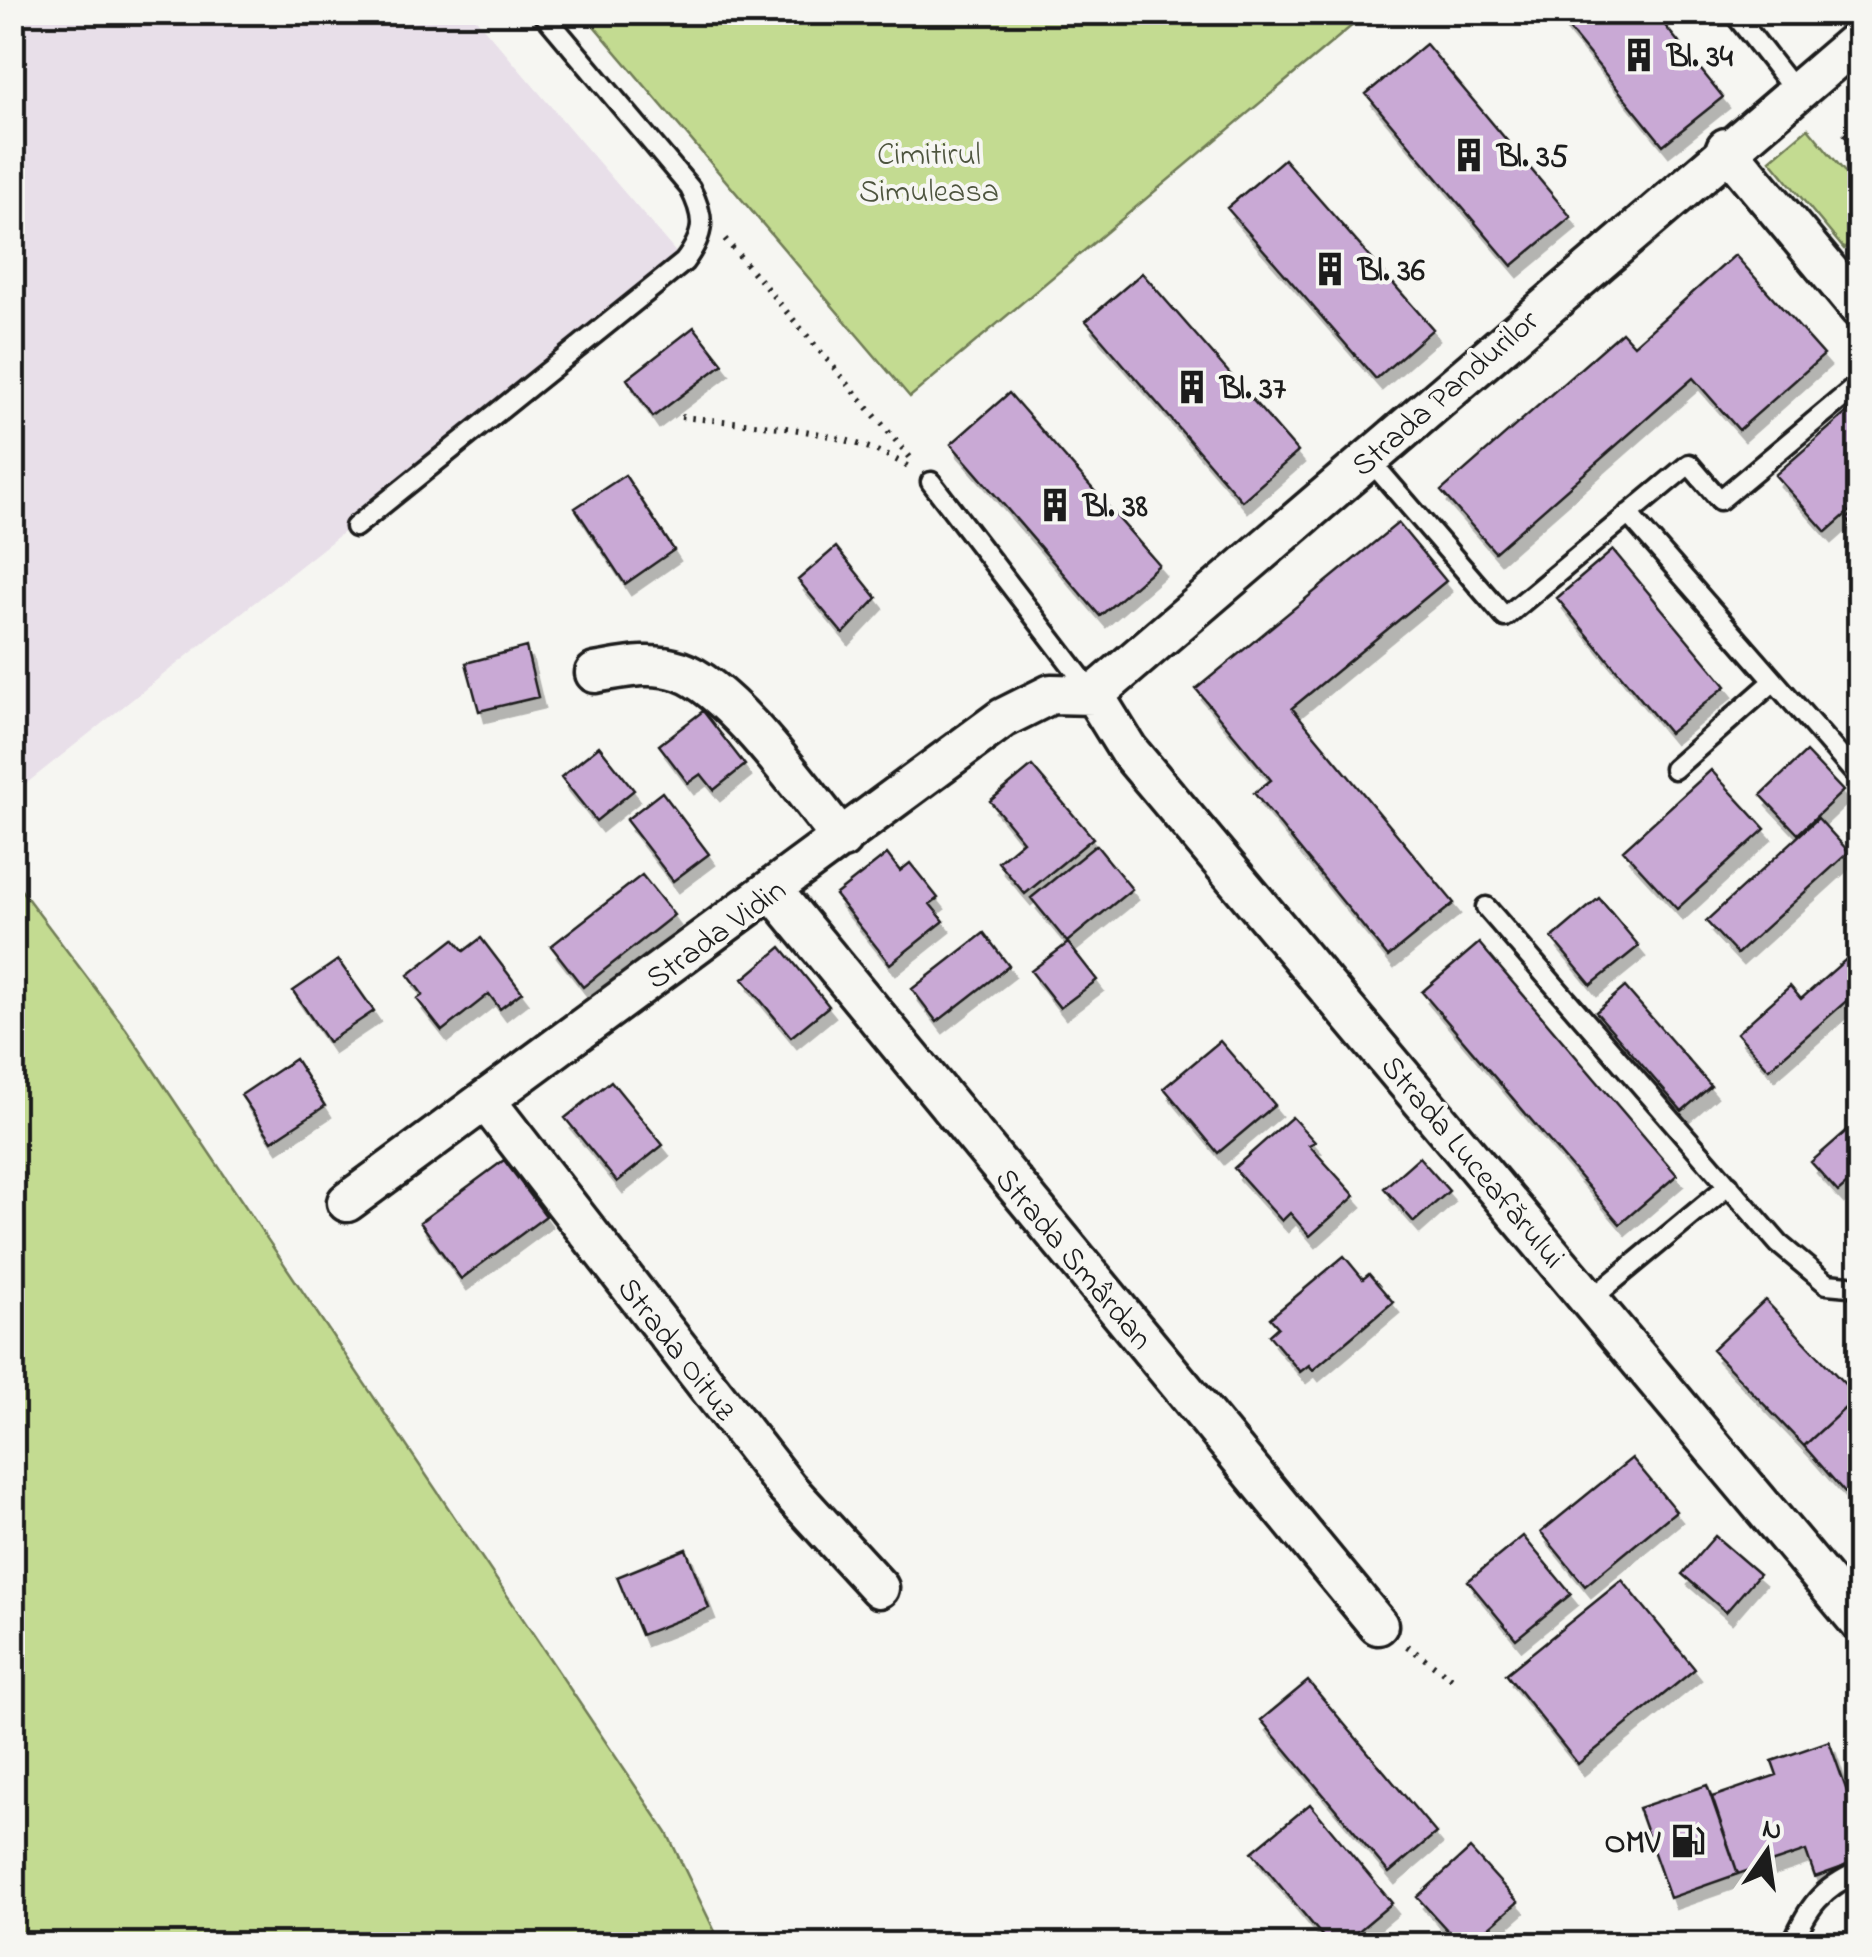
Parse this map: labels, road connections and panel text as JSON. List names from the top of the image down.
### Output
{
  "streets": {
    "street": [
      "Strada Pandurilor",
      "Strada Vidin",
      "Strada Luceafărului",
      "Strada Smârdan",
      "Strada Oituz"
    ]
  },
  "crossings": [
    ["Strada Pandurilor", "Strada Vidin"],
    ["Strada Pandurilor", "Strada Luceafărului"],
    ["Strada Vidin", "Strada Luceafărului"],
    ["Strada Vidin", "Strada Smârdan"],
    ["Strada Vidin", "Strada Oituz"]
  ],
  "parks": ["Cimitirul Simuleasa"],
  "places": {
    "building": [
      "Bl. 34",
      "Bl. 35",
      "Bl. 36",
      "Bl. 37",
      "Bl. 38"
    ],
    "fuel station": ["OMV"]
  },
  "north": "top"
}
